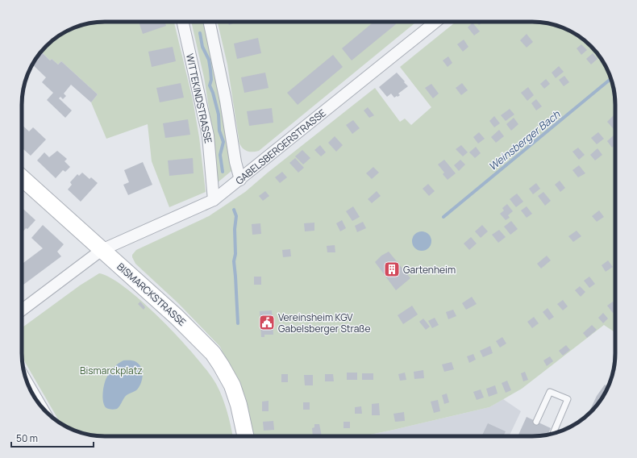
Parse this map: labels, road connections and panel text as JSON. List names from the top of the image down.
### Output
{
  "streets": {
    "main road": ["BISMARCKSTRASSE"],
    "street": ["WITTEKINDSTRASSE", "GABELSBERGERSTRASSE"]
  },
  "crossings": [
    ["WITTEKINDSTRASSE", "GABELSBERGERSTRASSE"],
    ["GABELSBERGERSTRASSE", "BISMARCKSTRASSE"]
  ],
  "water": ["Weinsberger Bach"],
  "parks": ["Bismarckplatz"],
  "places": {
    "building": ["Gartenheim"],
    "public building": ["Vereinsheim KGV Gabelsberger Straße"]
  },
  "scale_bar": "50 m"
}
